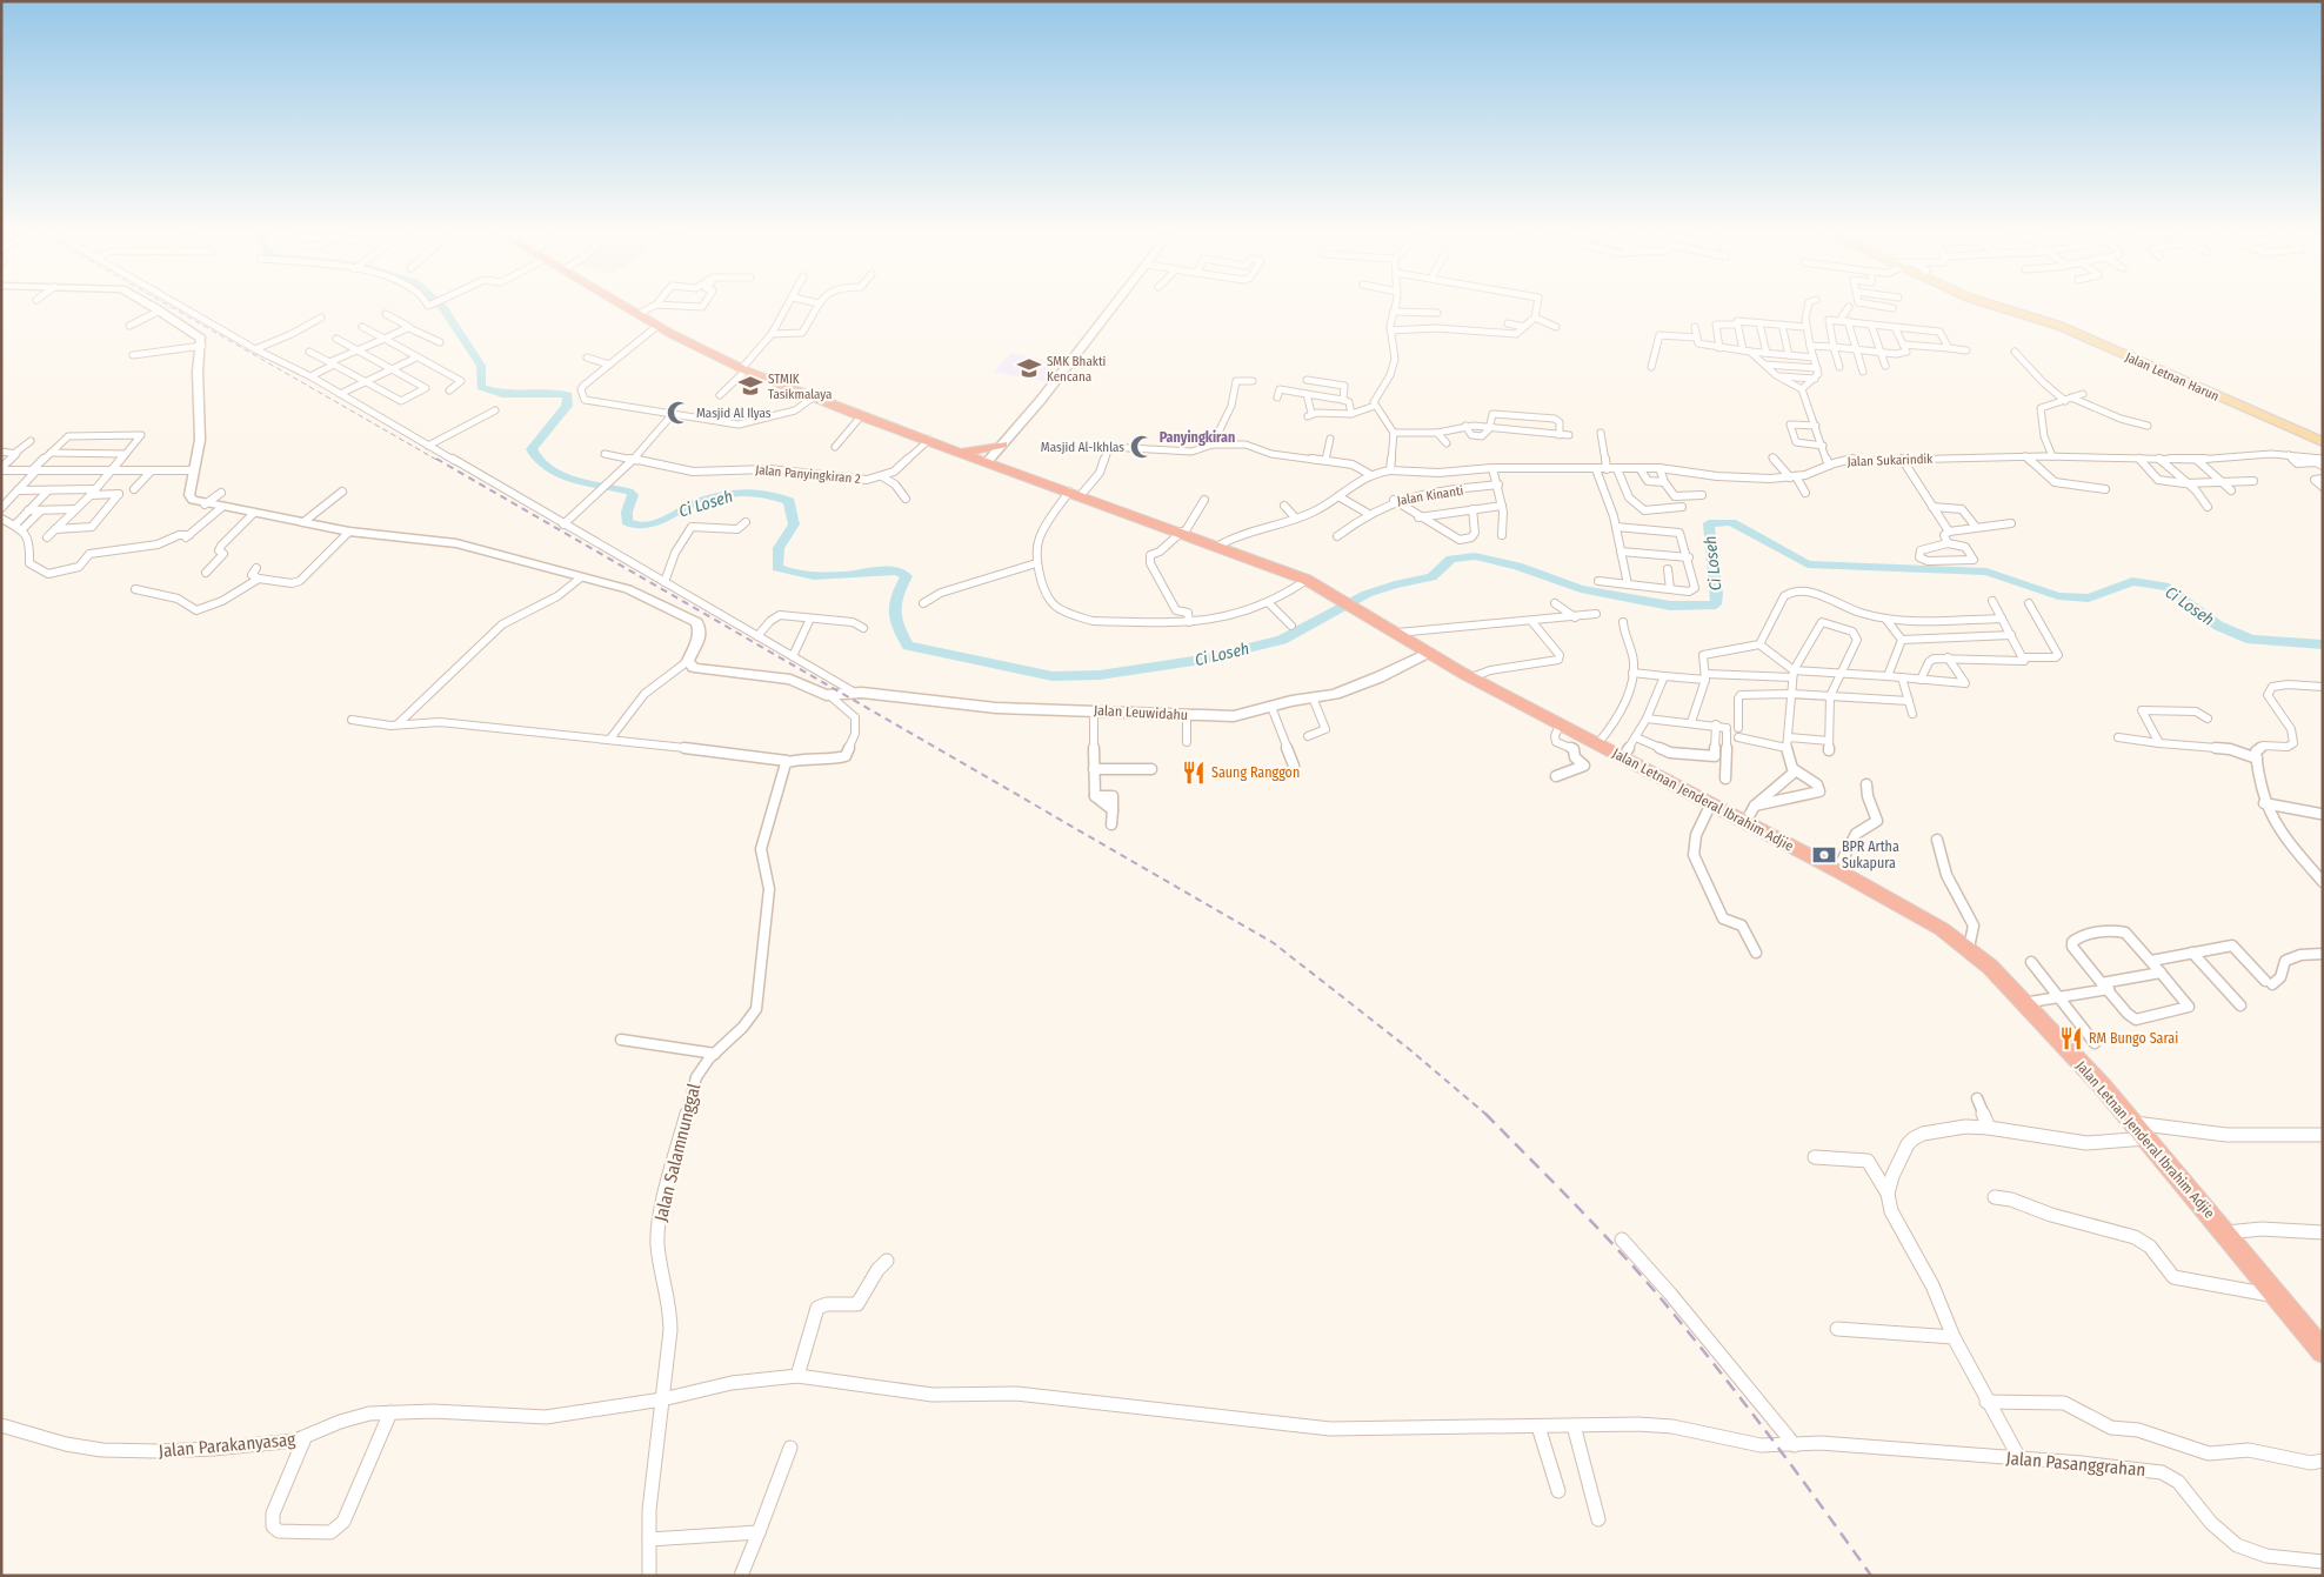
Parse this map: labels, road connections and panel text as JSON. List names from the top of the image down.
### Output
{
  "streets": {
    "highway": ["Jalan Letnan Jenderal Ibrahim Adjie"],
    "main road": ["Jalan Letnan Harun"],
    "street": [
      "Jalan Sukarindik",
      "Jalan Panyingkiran 2",
      "Jalan Kinanti",
      "Jalan Leuwidahu",
      "Jalan Salamnunggal",
      "Jalan Parakanyasag",
      "Jalan Pasanggrahan"
    ]
  },
  "crossings": [
    ["Jalan Leuwidahu", "Jalan Letnan Jenderal Ibrahim Adjie"],
    ["Jalan Salamnunggal", "Jalan Parakanyasag"],
    ["Jalan Parakanyasag", "Jalan Pasanggrahan"]
  ],
  "districts": ["Panyingkiran"],
  "water": ["Ci Loseh"],
  "places": {
    "school or university": ["SMK Bhakti Kencana", "STMIK Tasikmalaya"],
    "mosque": ["Masjid Al Ilyas", "Masjid Al-Ikhlas"],
    "restaurant": ["Saung Ranggon", "RM Bungo Sarai"],
    "bank": ["BPR Artha Sukapura"]
  }
}
